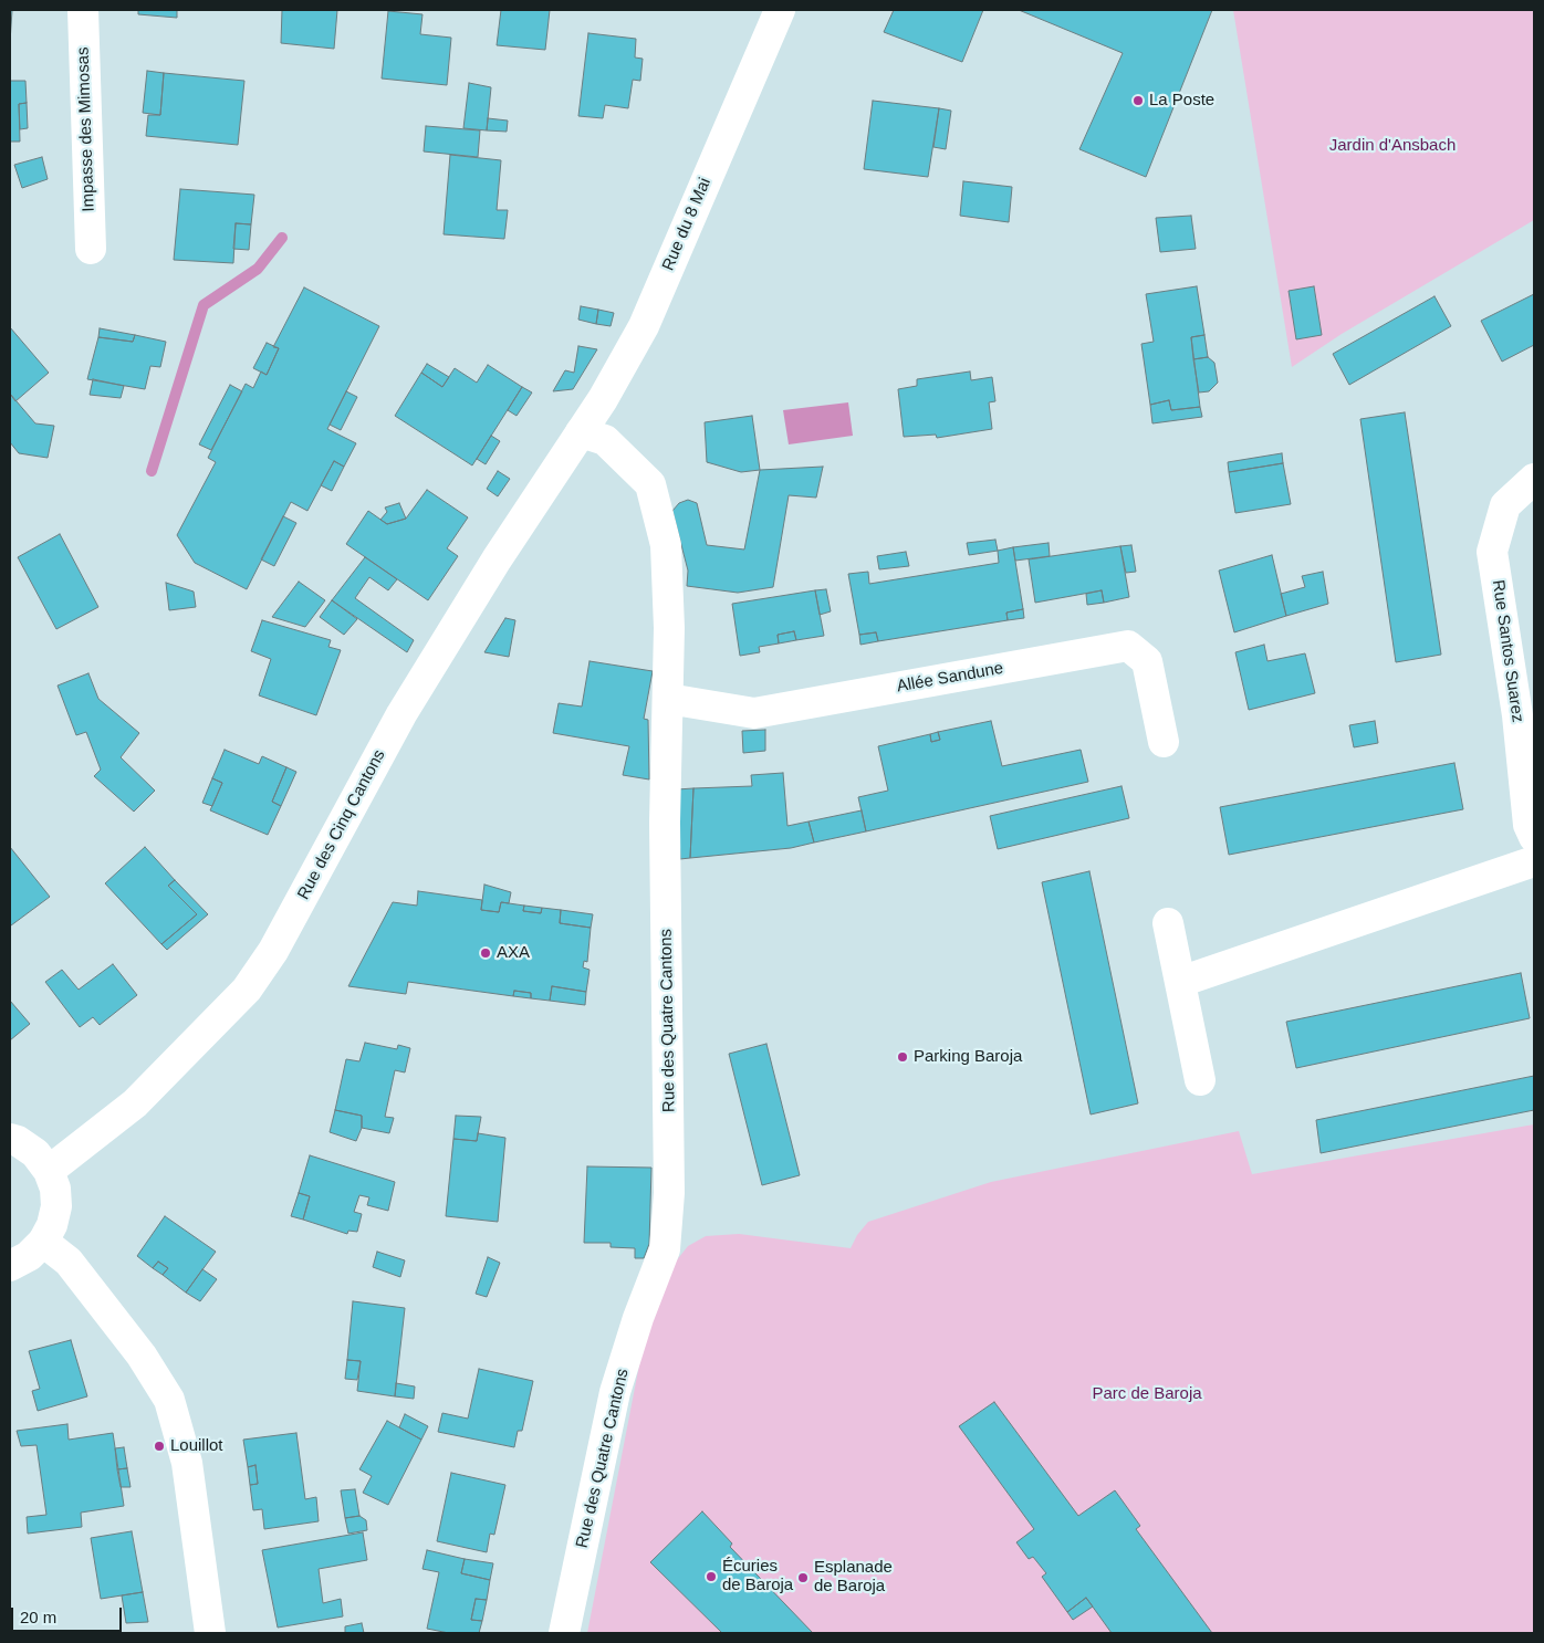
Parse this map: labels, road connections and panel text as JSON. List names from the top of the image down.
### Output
{
  "streets": {
    "street": [
      "Impasse des Mimosas",
      "Rue du 8 Mai",
      "Rue Santos Suarez",
      "Allée Sandune",
      "Rue des Cinq Cantons",
      "Rue des Quatre Cantons"
    ]
  },
  "crossings": [
    ["Rue du 8 Mai", "Rue des Cinq Cantons"],
    ["Rue du 8 Mai", "Rue des Quatre Cantons"],
    ["Allée Sandune", "Rue des Quatre Cantons"],
    ["Rue des Cinq Cantons", "Rue des Quatre Cantons"]
  ],
  "parks": ["Jardin d'Ansbach", "Parc de Baroja"],
  "places": [
    "La Poste",
    "AXA",
    "Parking Baroja",
    "Louillot",
    "Écuries de Baroja",
    "Esplanade de Baroja"
  ],
  "scale_bar": "20 m"
}
